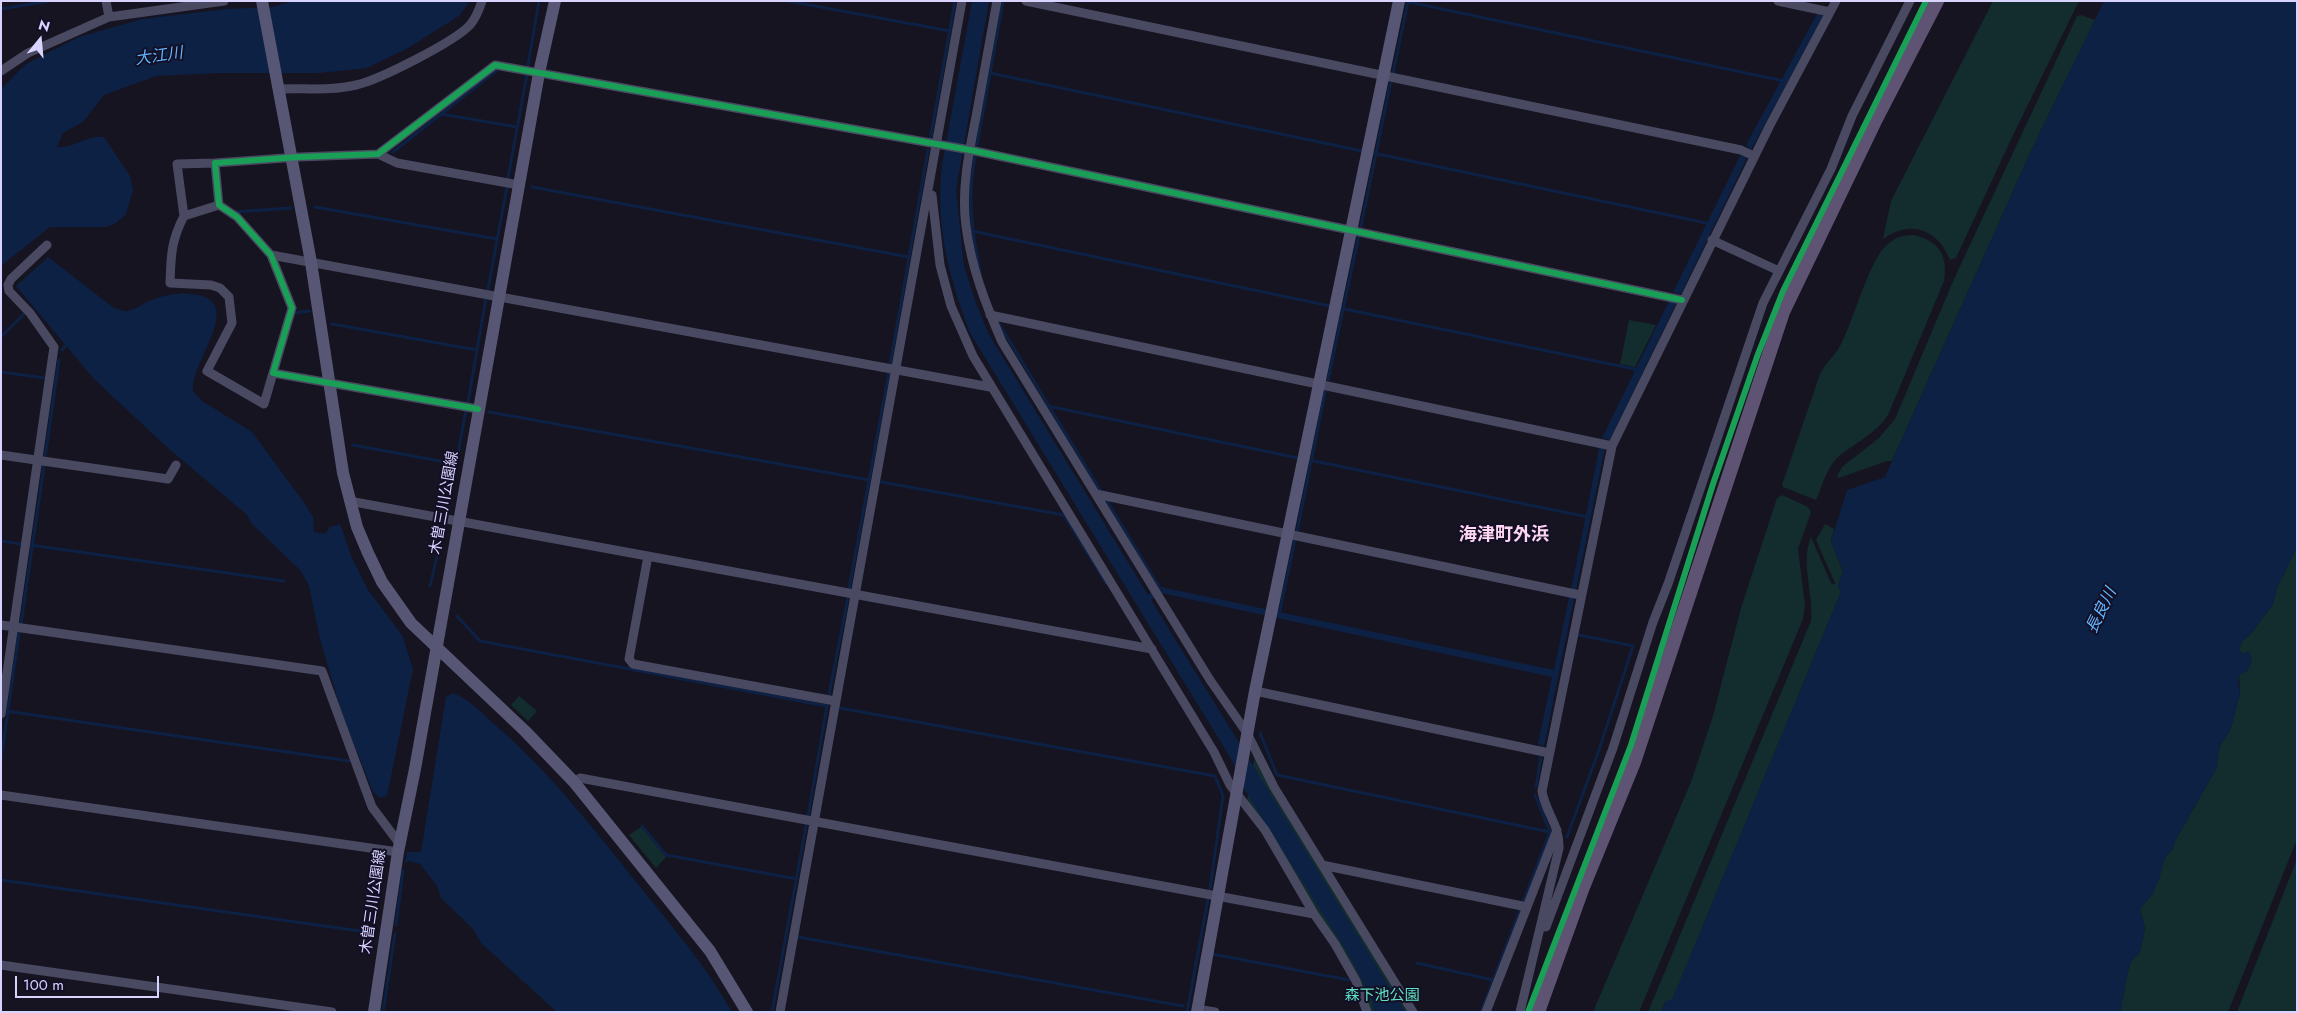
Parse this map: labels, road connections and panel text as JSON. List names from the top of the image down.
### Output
{
  "streets": {
    "street": ["木曽三川公園線"]
  },
  "districts": ["海津町外浜"],
  "water": ["大江川", "長良川"],
  "parks": ["森下池公園"],
  "scale_bar": "100 m",
  "north": "top"
}
